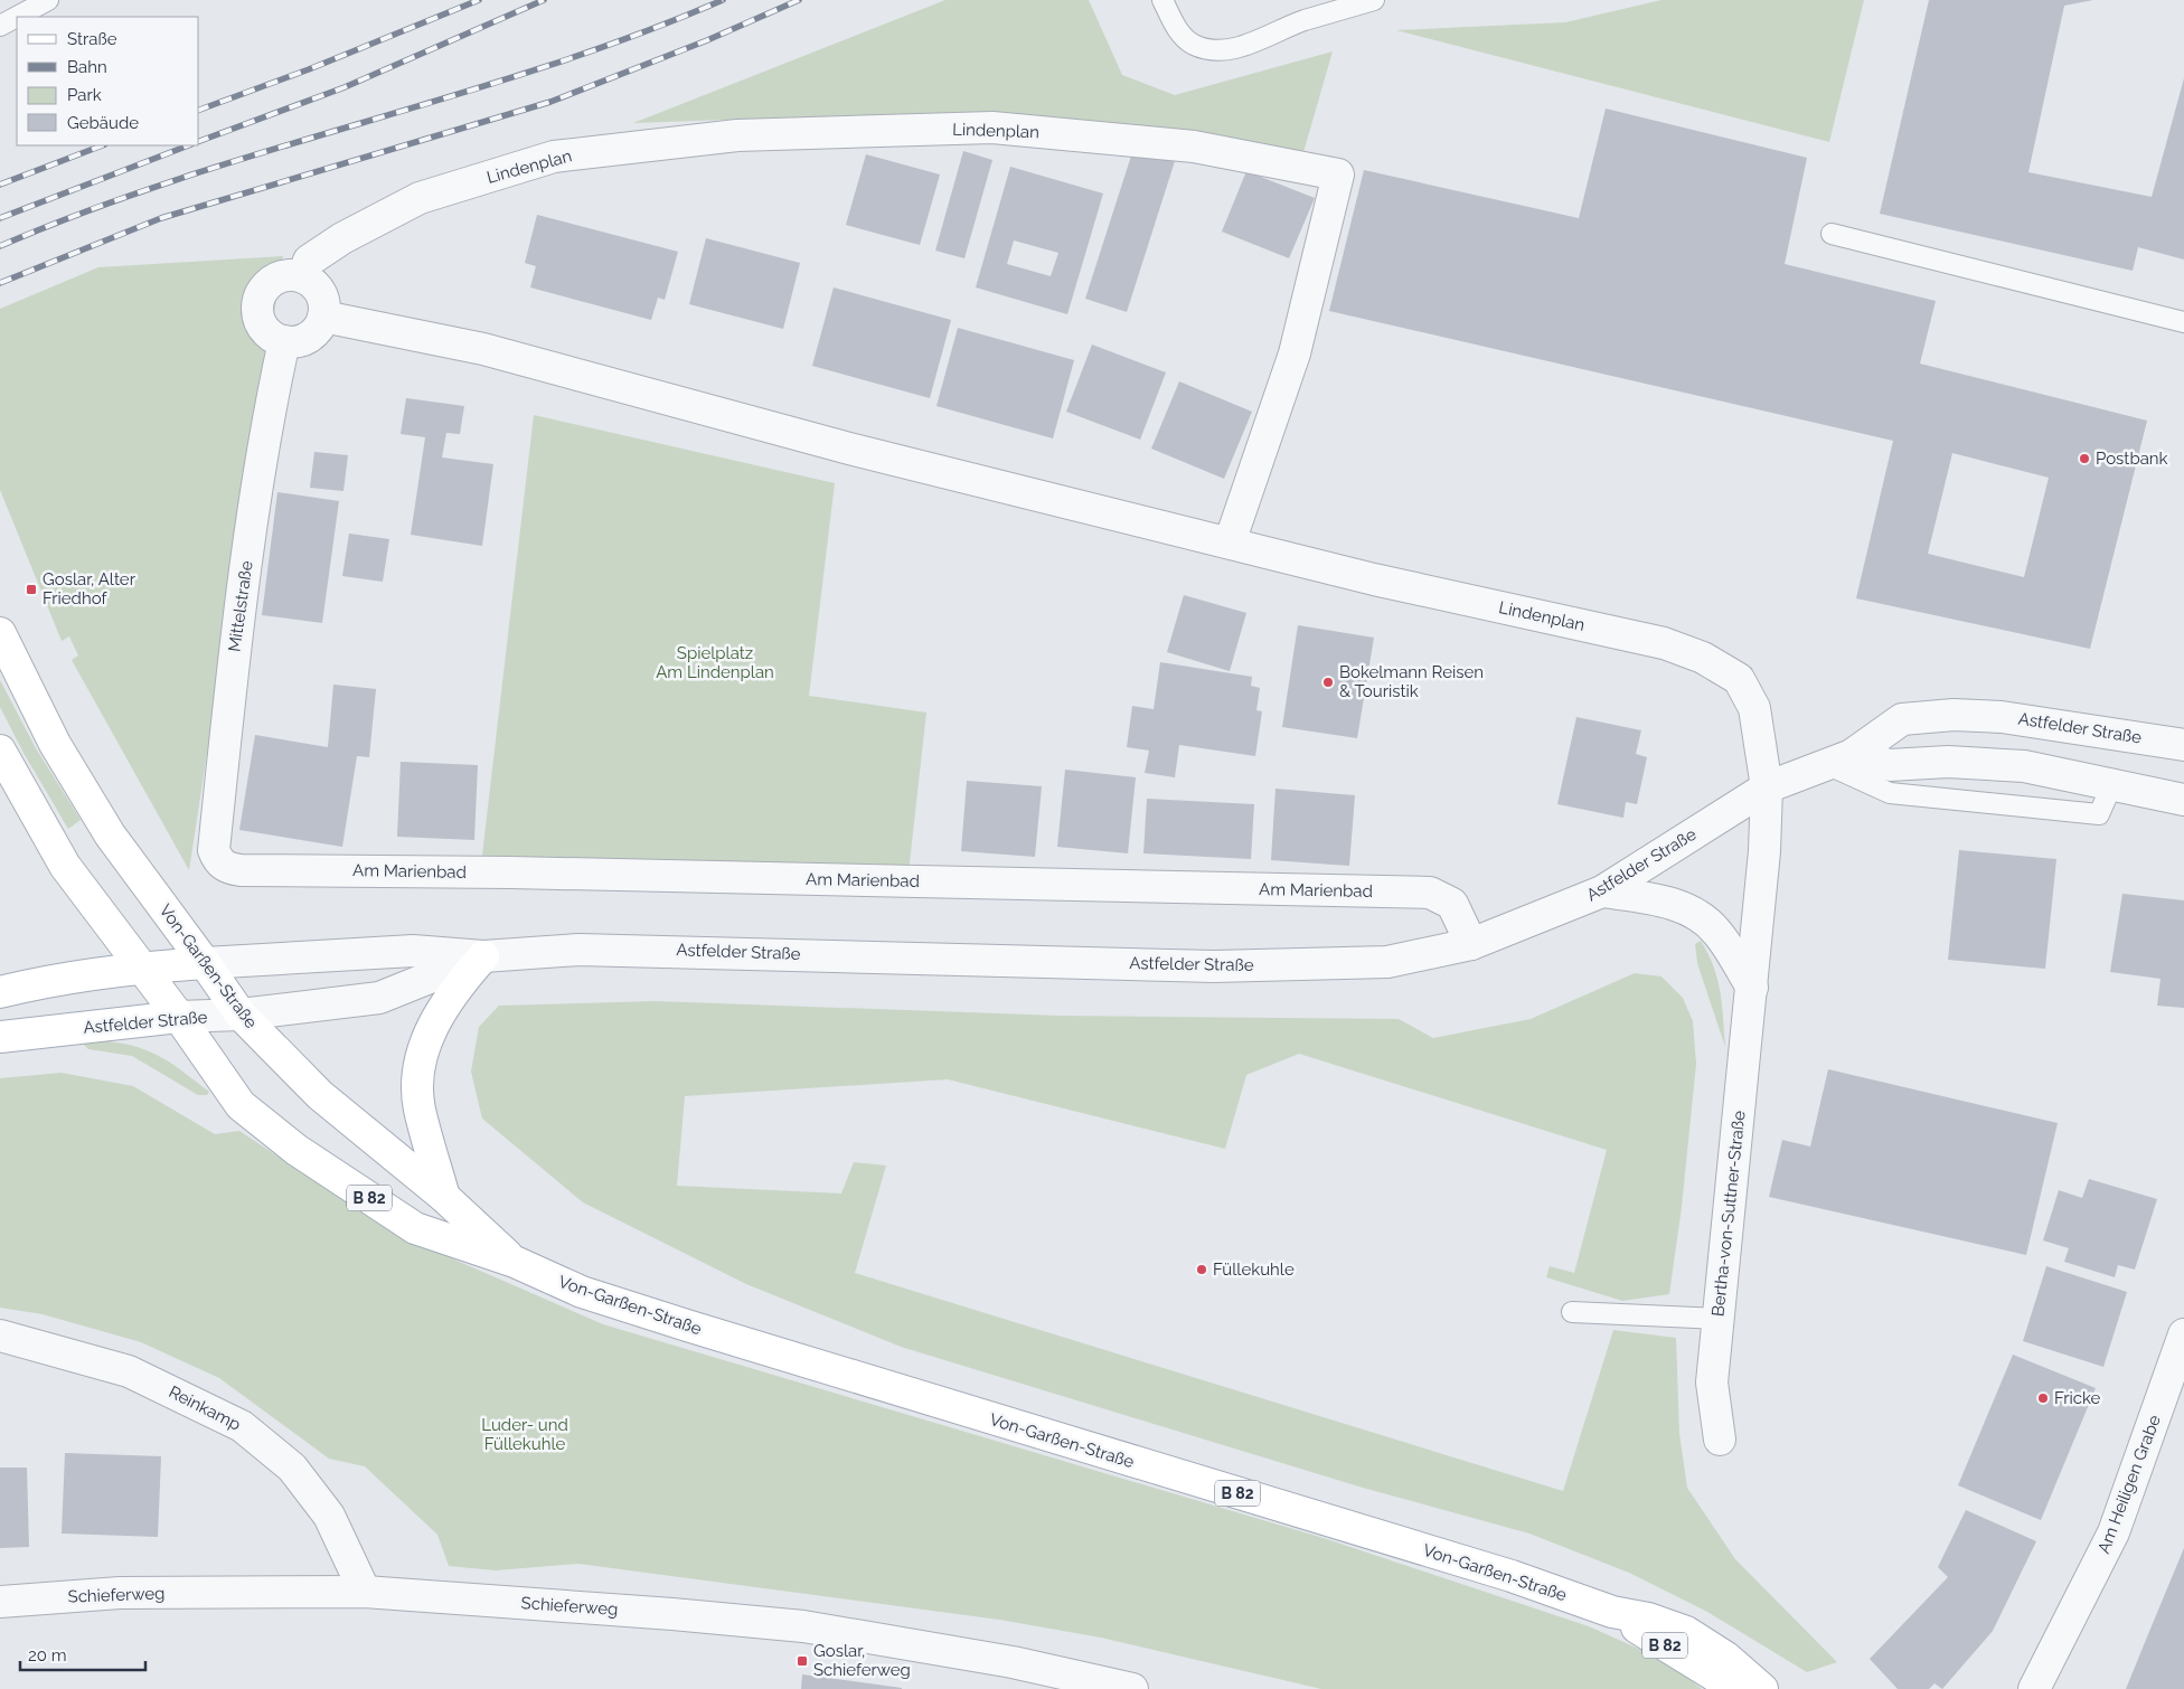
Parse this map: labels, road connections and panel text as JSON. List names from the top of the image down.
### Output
{
  "streets": {
    "main road": ["Astfelder Straße", "Von-Garßen-Straße", "B 82"],
    "street": [
      "Lindenplan",
      "Mittelstraße",
      "Am Marienbad",
      "Bertha-von-Suttner-Straße",
      "Reinkamp",
      "Am Heiligen Grabe",
      "Schieferweg"
    ]
  },
  "crossings": [
    ["Lindenplan", "Mittelstraße"],
    ["Lindenplan", "Astfelder Straße"],
    ["Lindenplan", "Bertha-von-Suttner-Straße"],
    ["Mittelstraße", "Am Marienbad"],
    ["Astfelder Straße", "Am Marienbad"],
    ["Astfelder Straße", "Von-Garßen-Straße"],
    ["Astfelder Straße", "Bertha-von-Suttner-Straße"],
    ["Reinkamp", "Schieferweg"]
  ],
  "parks": ["Spielplatz Am Lindenplan", "Luder- und Füllekuhle"],
  "places": {
    "other": [
      "Postbank",
      "Bokelmann Reisen & Touristik",
      "Füllekuhle",
      "Fricke"
    ],
    "transit": ["Goslar, Alter Friedhof", "Goslar, Schieferweg"]
  },
  "legend": [
    "Straße",
    "Bahn",
    "Park",
    "Gebäude"
  ],
  "scale_bar": "20 m"
}
